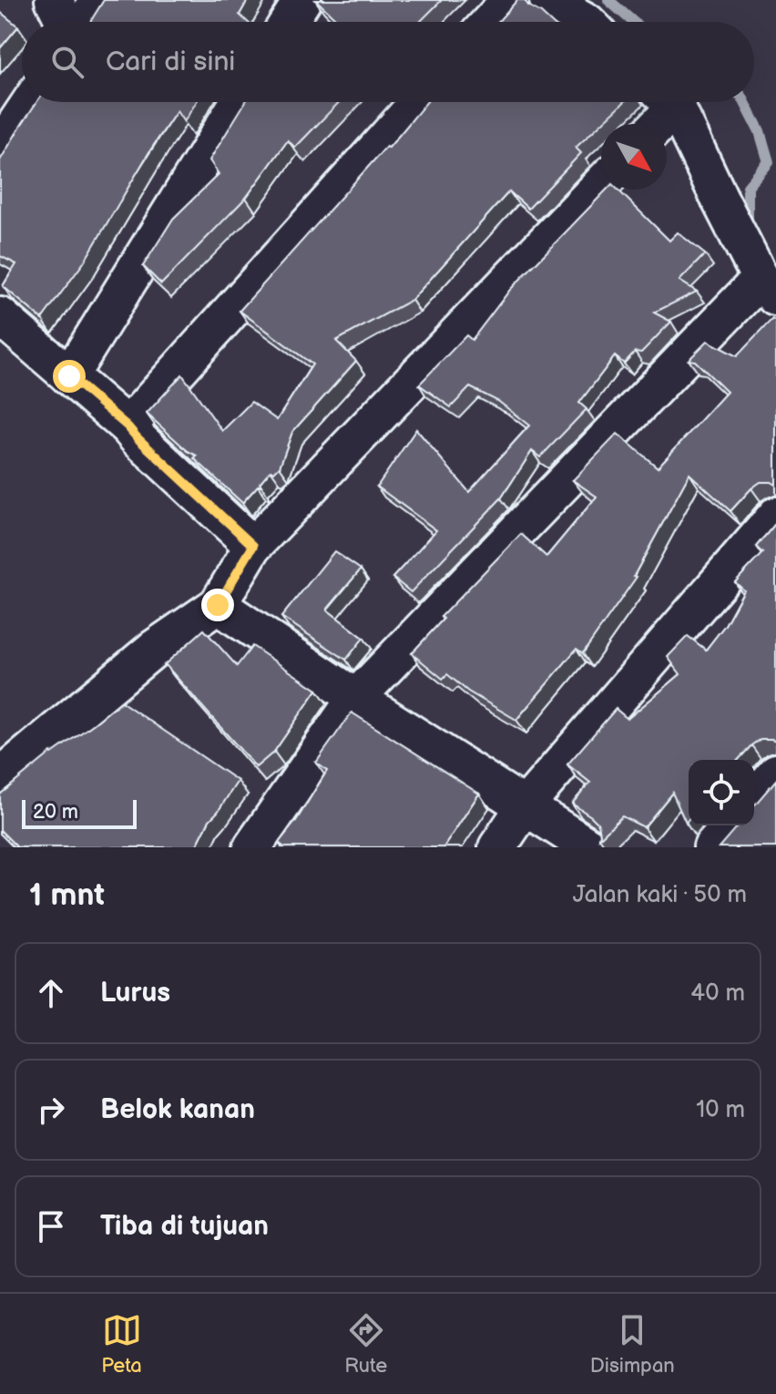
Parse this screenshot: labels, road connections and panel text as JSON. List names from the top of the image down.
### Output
{
  "scale_bar": "20 m",
  "north": "bottom right",
  "page": {
    "search": "Cari di sini",
    "scale": "20 m",
    "heading": ["1 mnt", "Jalan kaki · 50 m"],
    "list": [
      ["Lurus", "40 m"],
      ["Belok kanan", "10 m"],
      "Tiba di tujuan"
    ],
    "nav": ["Peta", "Rute", "Disimpan"]
  }
}
